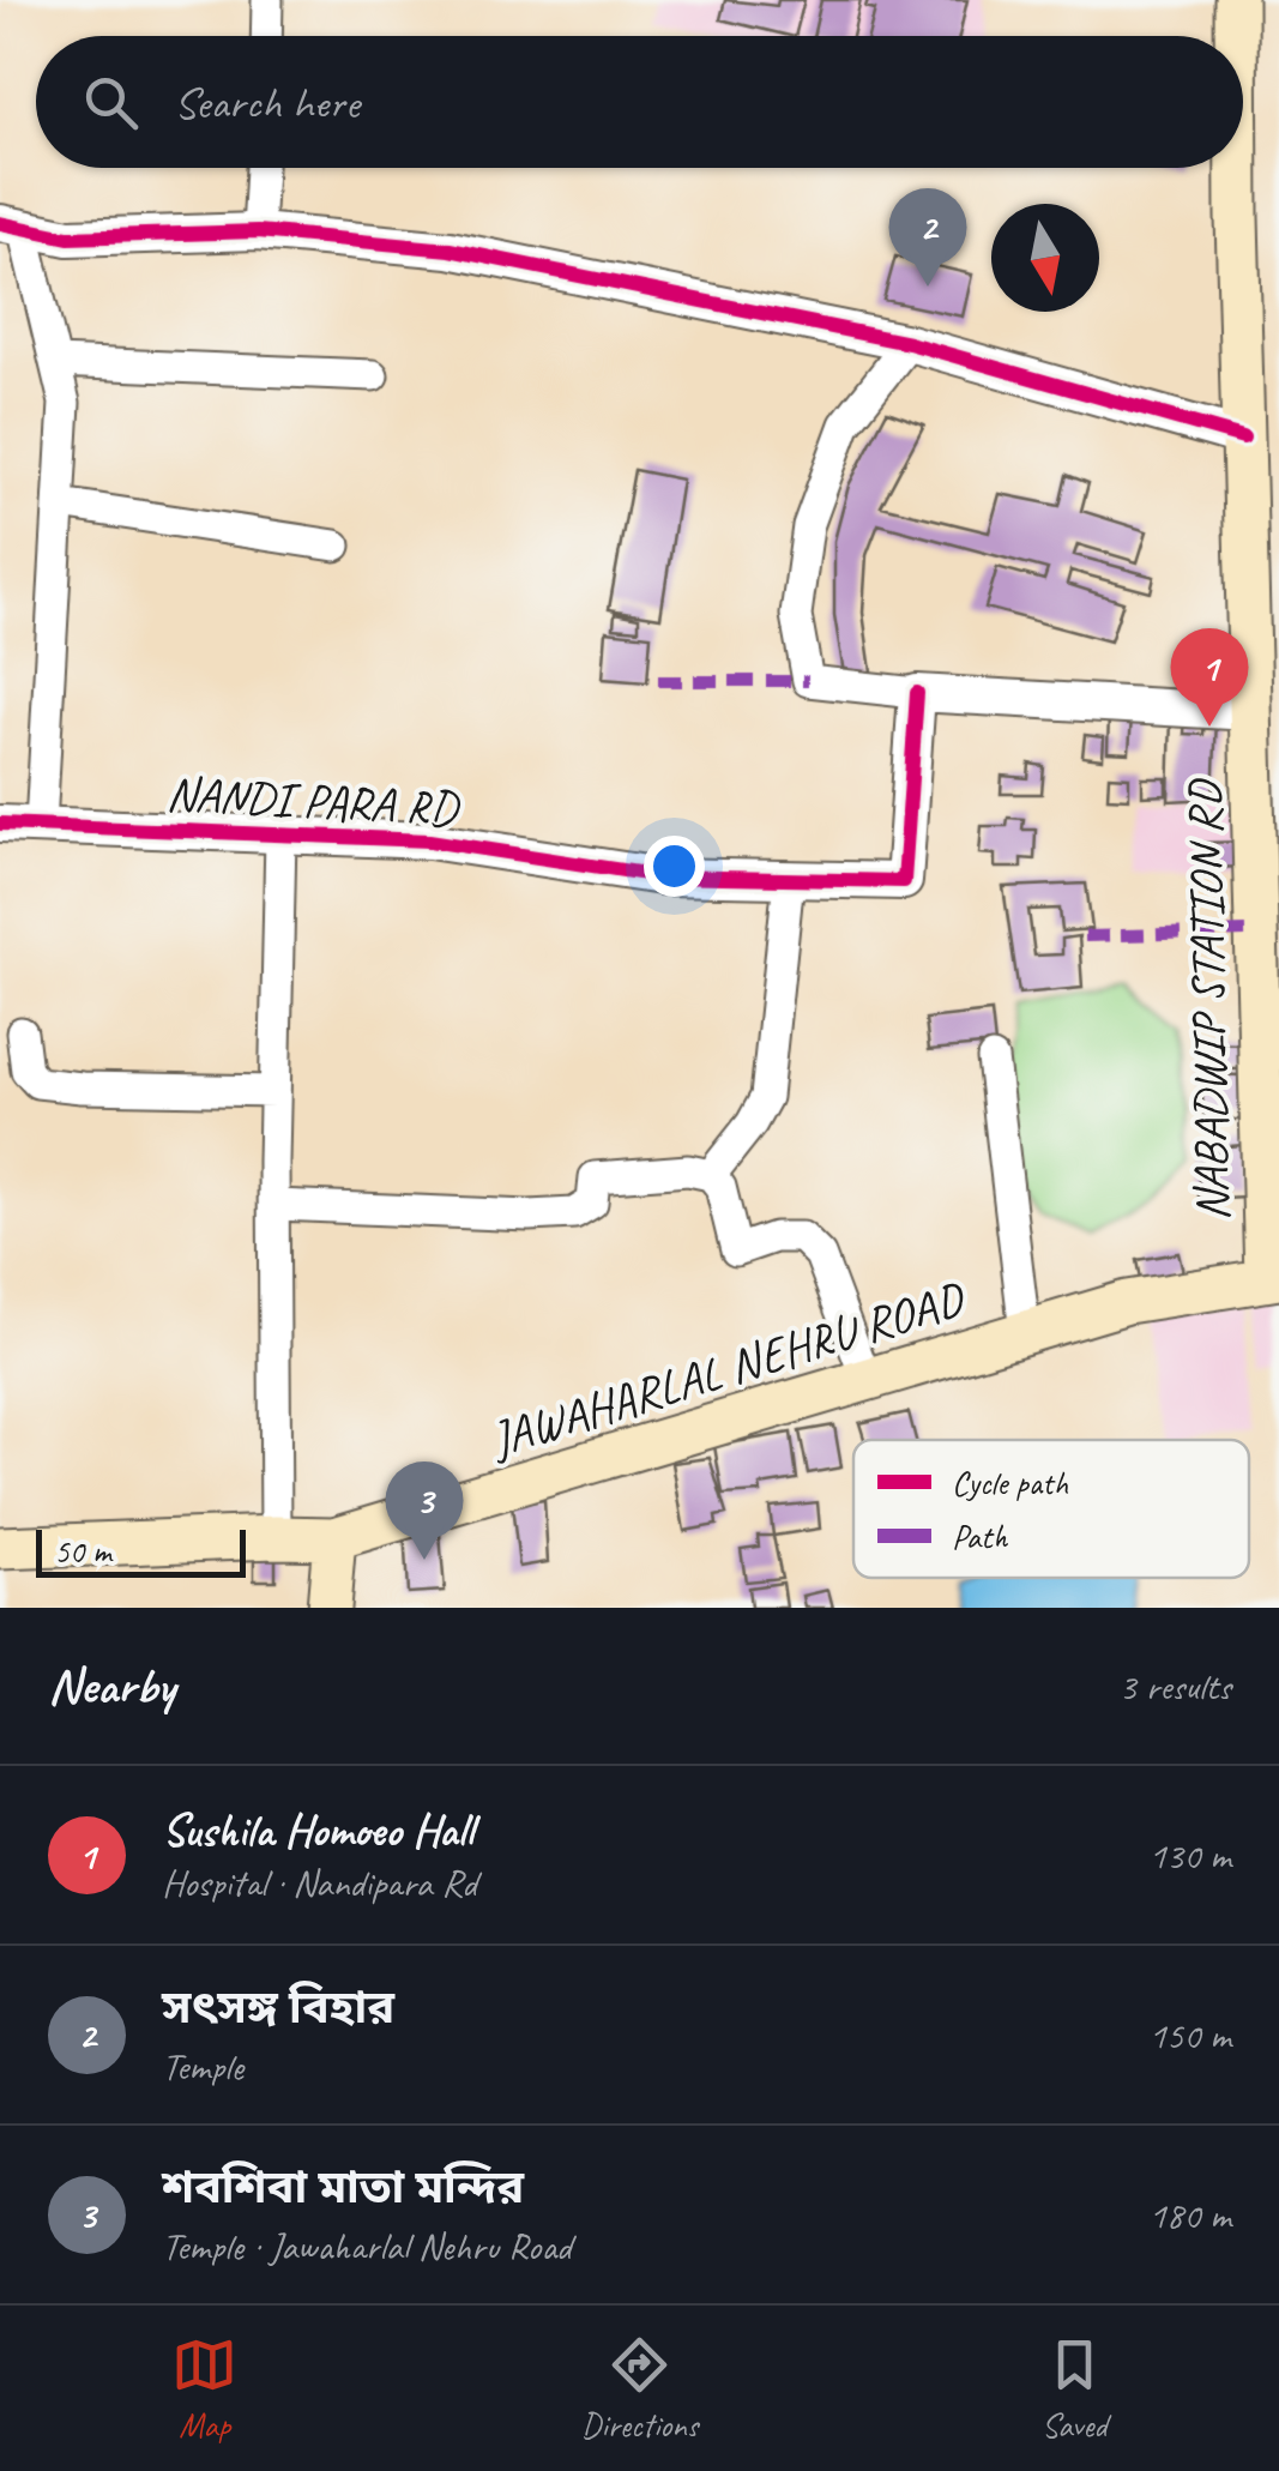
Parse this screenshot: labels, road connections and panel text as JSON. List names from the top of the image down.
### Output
{
  "streets": {
    "main road": ["NABADWIP STATION RD", "JAWAHARLAL NEHRU ROAD"],
    "street": ["NANDI PARA RD"]
  },
  "crossings": [
    ["NABADWIP STATION RD", "JAWAHARLAL NEHRU ROAD"]
  ],
  "legend": ["Cycle path", "Path"],
  "scale_bar": "50 m",
  "north": "bottom",
  "page": {
    "search": "Search here",
    "pins": ["2", "1", "3"],
    "scale": "50 m",
    "heading": ["Nearby", "3 results"],
    "list": [
      {
        "mark": "1",
        "name": "Sushila Homoeo Hall",
        "note": "Hospital · Nandipara Rd",
        "value": "130 m"
      },
      {
        "mark": "2",
        "name": "সৎসঙ্গ বিহার",
        "note": "Temple",
        "value": "150 m"
      },
      {
        "mark": "3",
        "name": "শবশিবা মাতা মন্দির",
        "note": "Temple · Jawaharlal Nehru Road",
        "value": "180 m"
      }
    ],
    "nav": ["Map", "Directions", "Saved"]
  }
}
